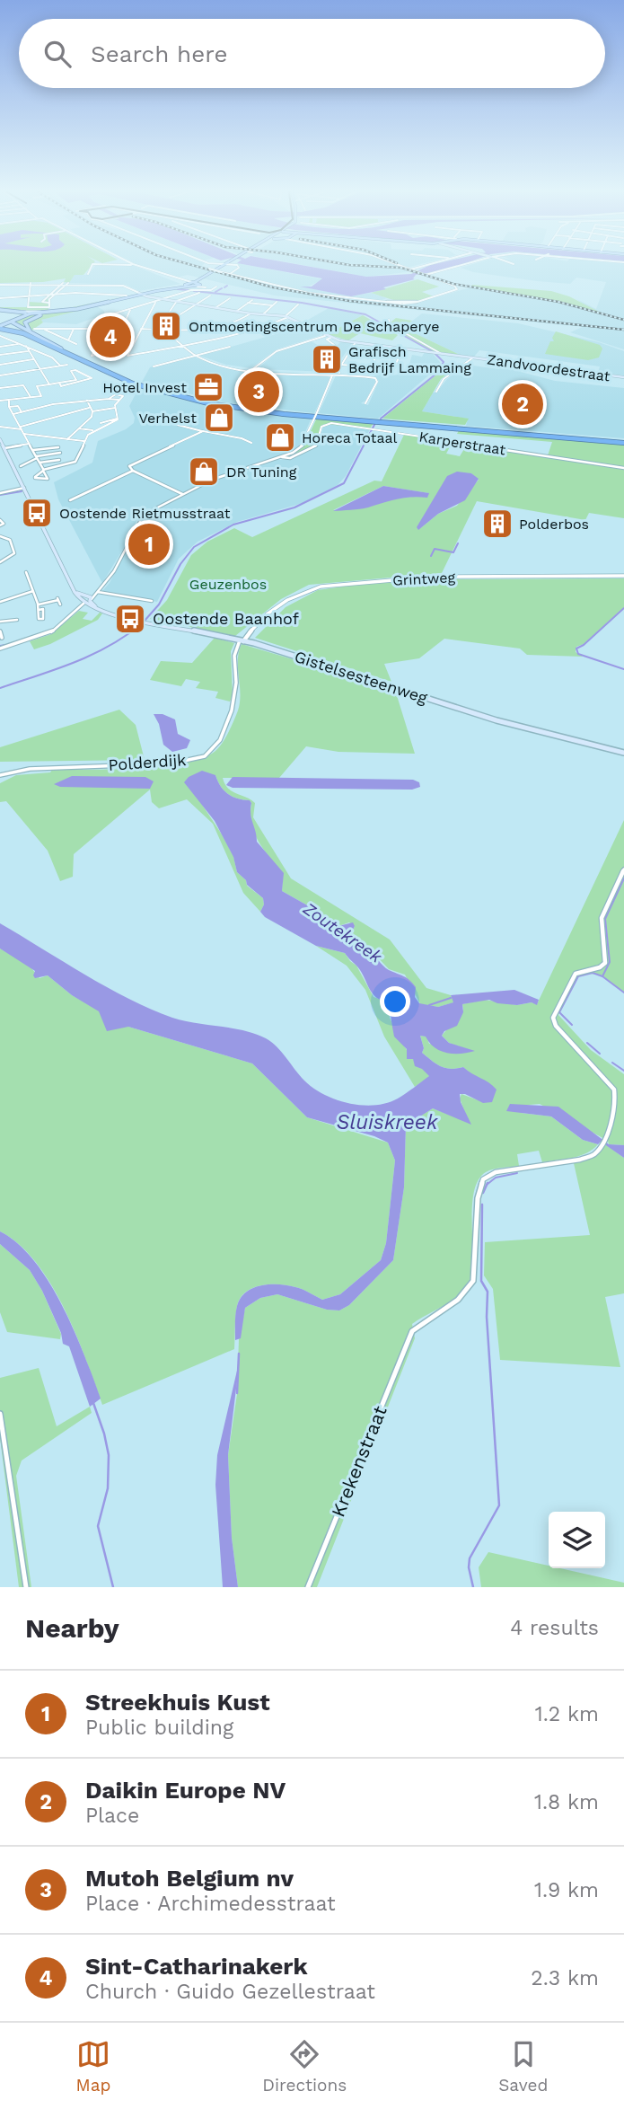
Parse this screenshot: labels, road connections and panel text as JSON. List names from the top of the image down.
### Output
{
  "streets": {
    "main road": ["Zandvoordestraat", "Gistelsesteenweg"],
    "street": [
      "Karperstraat",
      "Grintweg",
      "Polderdijk",
      "Krekenstraat"
    ]
  },
  "crossings": [
    ["Grintweg", "Gistelsesteenweg"],
    ["Grintweg", "Polderdijk"],
    ["Gistelsesteenweg", "Polderdijk"]
  ],
  "water": ["Zoutekreek", "Sluiskreek"],
  "parks": ["Geuzenbos"],
  "places": {
    "building": ["Ontmoetingscentrum De Schaperye", "Grafisch Bedrijf Lammaing", "Polderbos"],
    "office": ["Hotel Invest"],
    "shop": ["Verhelst", "Horeca Totaal", "DR Tuning"],
    "bus stop": ["Oostende Rietmusstraat", "Oostende Baanhof"]
  },
  "page": {
    "search": "Search here",
    "pins": [
      "4",
      "3",
      "2",
      "1"
    ],
    "heading": ["Nearby", "4 results"],
    "list": [
      {
        "mark": "1",
        "name": "Streekhuis Kust",
        "note": "Public building",
        "value": "1.2 km"
      },
      {
        "mark": "2",
        "name": "Daikin Europe NV",
        "note": "Place",
        "value": "1.8 km"
      },
      {
        "mark": "3",
        "name": "Mutoh Belgium nv",
        "note": "Place · Archimedesstraat",
        "value": "1.9 km"
      },
      {
        "mark": "4",
        "name": "Sint-Catharinakerk",
        "note": "Church · Guido Gezellestraat",
        "value": "2.3 km"
      }
    ],
    "nav": ["Map", "Directions", "Saved"]
  }
}
